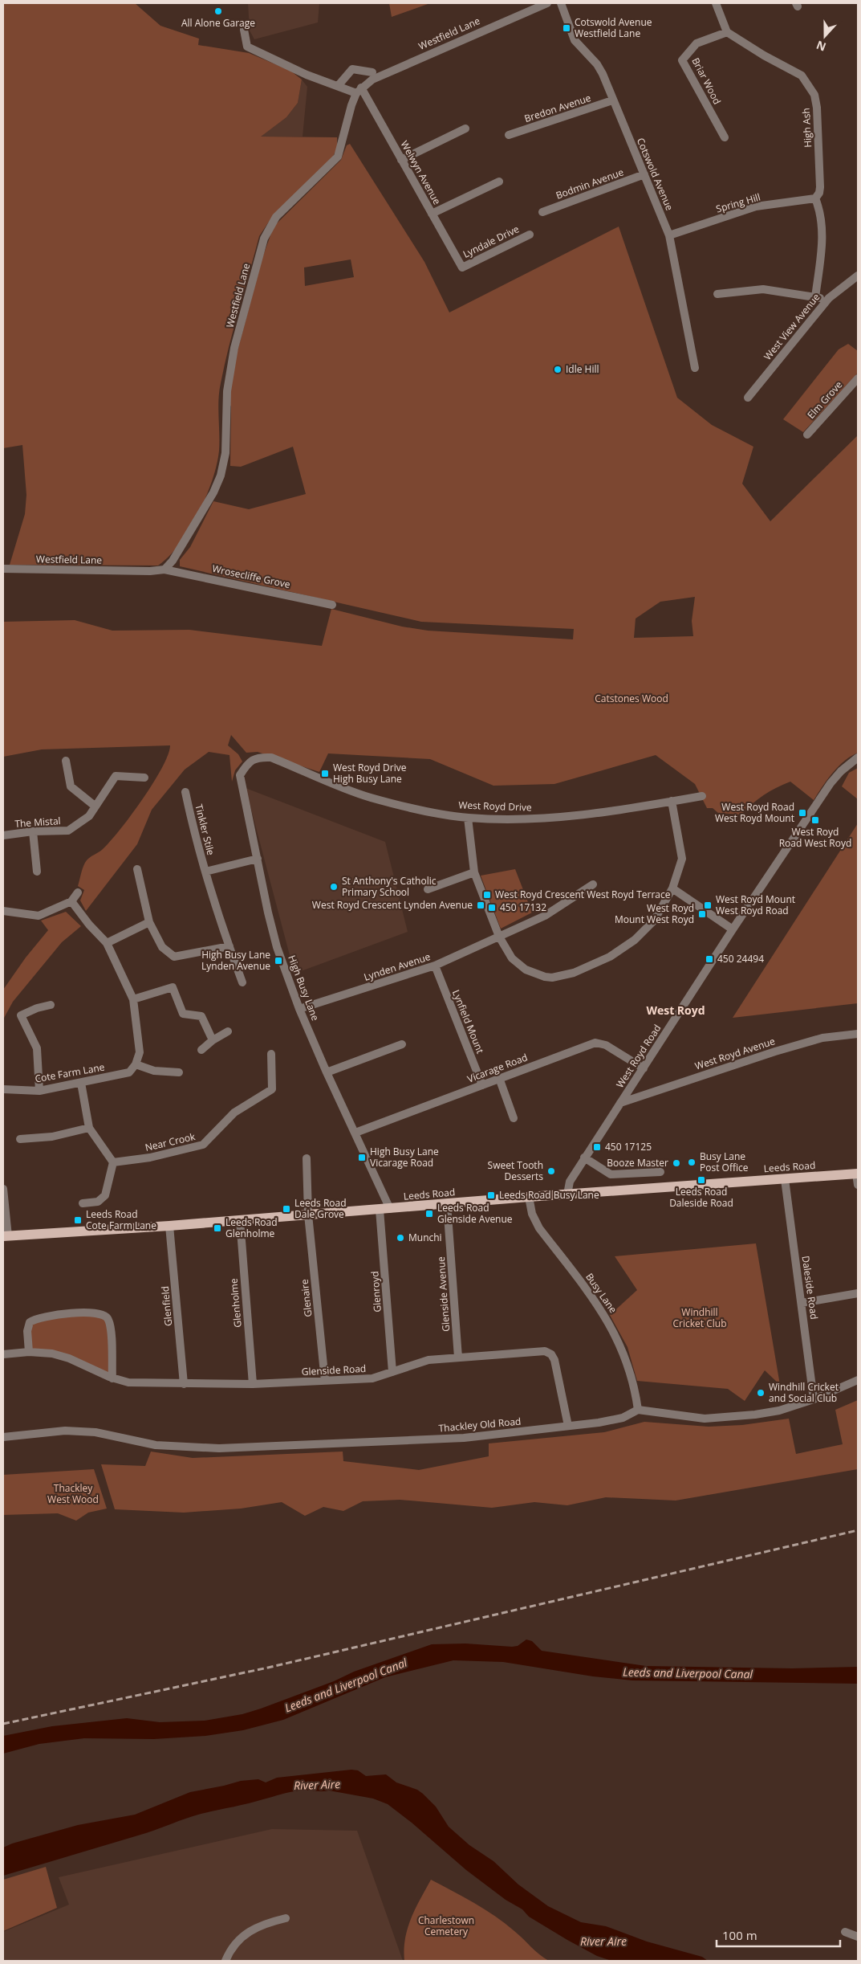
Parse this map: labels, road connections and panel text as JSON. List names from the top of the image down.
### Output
{
  "streets": {
    "main road": ["Leeds Road"],
    "street": [
      "Westfield Lane",
      "Briar Wood",
      "Bredon Avenue",
      "High Ash",
      "Welwyn Avenue",
      "Cotswold Avenue",
      "Bodmin Avenue",
      "Spring Hill",
      "Lyndale Drive",
      "West View Avenue",
      "Elm Grove",
      "Wrosecliffe Grove",
      "West Royd Drive",
      "The Mistal",
      "Tinkler Stile",
      "Lynden Avenue",
      "High Busy Lane",
      "Lynfield Mount",
      "West Royd Avenue",
      "West Royd Road",
      "Vicarage Road",
      "Cote Farm Lane",
      "Near Crook",
      "Daleside Road",
      "Glenroyd",
      "Busy Lane",
      "Glenside Avenue",
      "Glenaire",
      "Glenholme",
      "Glenfield",
      "Glenside Road",
      "Thackley Old Road"
    ]
  },
  "crossings": [
    ["Westfield Lane", "Welwyn Avenue"],
    ["Westfield Lane", "Wrosecliffe Grove"],
    ["Briar Wood", "High Ash"],
    ["Bredon Avenue", "Cotswold Avenue"],
    ["High Ash", "Spring Hill"],
    ["Welwyn Avenue", "Lyndale Drive"],
    ["Cotswold Avenue", "Bodmin Avenue"],
    ["Cotswold Avenue", "Spring Hill"],
    ["West Royd Drive", "High Busy Lane"],
    ["Tinkler Stile", "High Busy Lane"],
    ["Lynden Avenue", "High Busy Lane"],
    ["Lynden Avenue", "Lynfield Mount"],
    ["High Busy Lane", "Vicarage Road"],
    ["High Busy Lane", "Leeds Road"],
    ["High Busy Lane", "Glenroyd"],
    ["Lynfield Mount", "Vicarage Road"],
    ["West Royd Avenue", "West Royd Road"],
    ["West Royd Road", "Vicarage Road"],
    ["West Royd Road", "Leeds Road"],
    ["Leeds Road", "Daleside Road"],
    ["Leeds Road", "Glenroyd"],
    ["Leeds Road", "Busy Lane"],
    ["Leeds Road", "Glenside Avenue"],
    ["Leeds Road", "Glenaire"],
    ["Leeds Road", "Glenholme"],
    ["Leeds Road", "Glenfield"],
    ["Glenroyd", "Glenside Road"],
    ["Busy Lane", "Thackley Old Road"],
    ["Glenside Avenue", "Glenside Road"],
    ["Glenaire", "Glenside Road"],
    ["Glenholme", "Glenside Road"],
    ["Glenfield", "Glenside Road"],
    ["Glenside Road", "Thackley Old Road"]
  ],
  "districts": ["West Royd"],
  "water": ["Leeds and Liverpool Canal", "River Aire"],
  "parks": [
    "Catstones Wood",
    "Windhill Cricket Club",
    "Thackley West Wood",
    "Charlestown Cemetery"
  ],
  "places": {
    "other": [
      "All Alone Garage",
      "Idle Hill",
      "St Anthony's Catholic Primary School",
      "Busy Lane Post Office",
      "Booze Master",
      "Sweet Tooth Desserts",
      "Munchi",
      "Windhill Cricket and Social Club"
    ],
    "transit": [
      "Cotswold Avenue Westfield Lane",
      "West Royd Drive High Busy Lane",
      "West Royd Road West Royd Mount",
      "West Royd Road West Royd",
      "West Royd Crescent West Royd Terrace",
      "West Royd Crescent Lynden Avenue",
      "West Royd Mount West Royd Road",
      "450 17132",
      "West Royd Mount West Royd",
      "450 24494",
      "High Busy Lane Lynden Avenue",
      "450 17125",
      "High Busy Lane Vicarage Road",
      "Leeds Road Daleside Road",
      "Leeds Road Busy Lane",
      "Leeds Road Dale Grove",
      "Leeds Road Glenside Avenue",
      "Leeds Road Cote Farm Lane",
      "Leeds Road Glenholme"
    ]
  },
  "scale_bar": "100 m",
  "north": "bottom"
}
